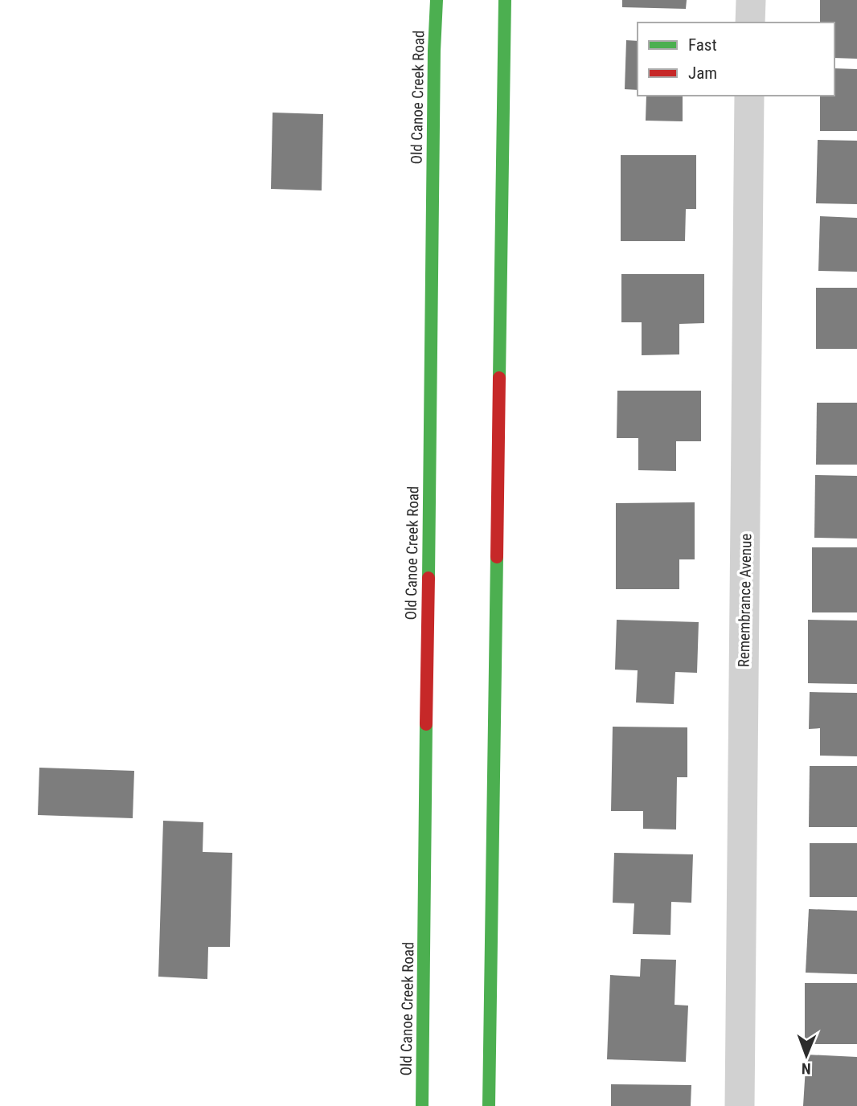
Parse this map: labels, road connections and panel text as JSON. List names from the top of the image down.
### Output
{
  "streets": {
    "main road": ["Old Canoe Creek Road"],
    "street": ["Remembrance Avenue"]
  },
  "legend": ["Fast", "Jam"],
  "north": "bottom"
}
